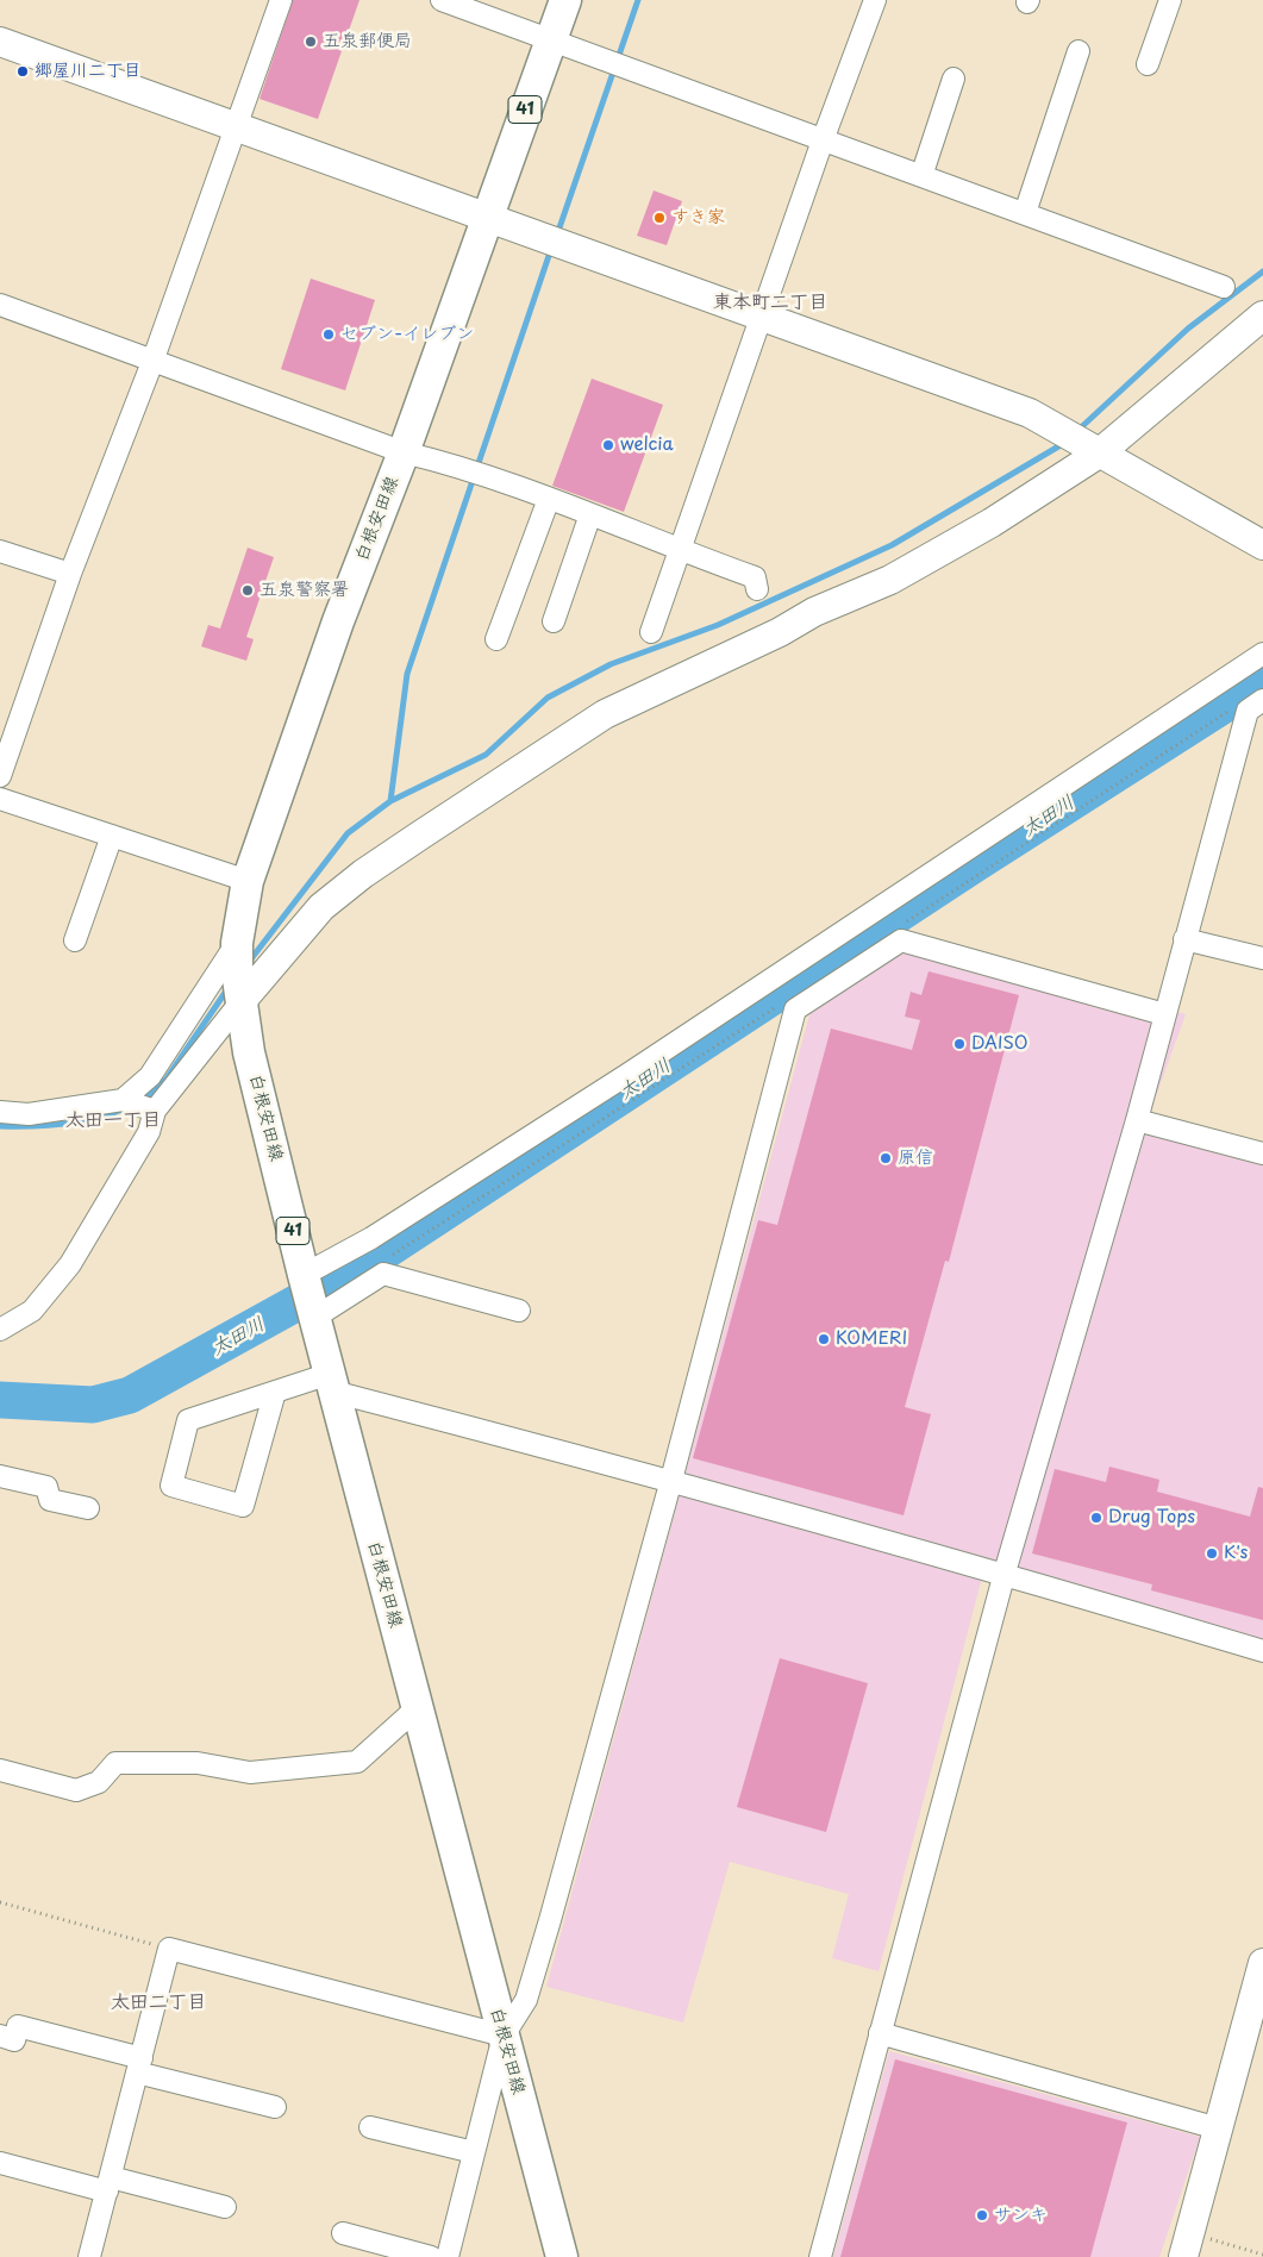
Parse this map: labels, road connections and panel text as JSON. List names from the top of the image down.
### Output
{
  "streets": {
    "main road": ["41", "白根安田線"]
  },
  "districts": ["東本町二丁目", "太田一丁目", "太田二丁目"],
  "water": ["太田川"],
  "places": [
    "五泉郵便局",
    "郷屋川二丁目",
    "すき家",
    "セブン-イレブン",
    "welcia",
    "五泉警察署",
    "DAISO",
    "原信",
    "KOMERI",
    "Drug Tops",
    "K's",
    "サンキ"
  ]
}
